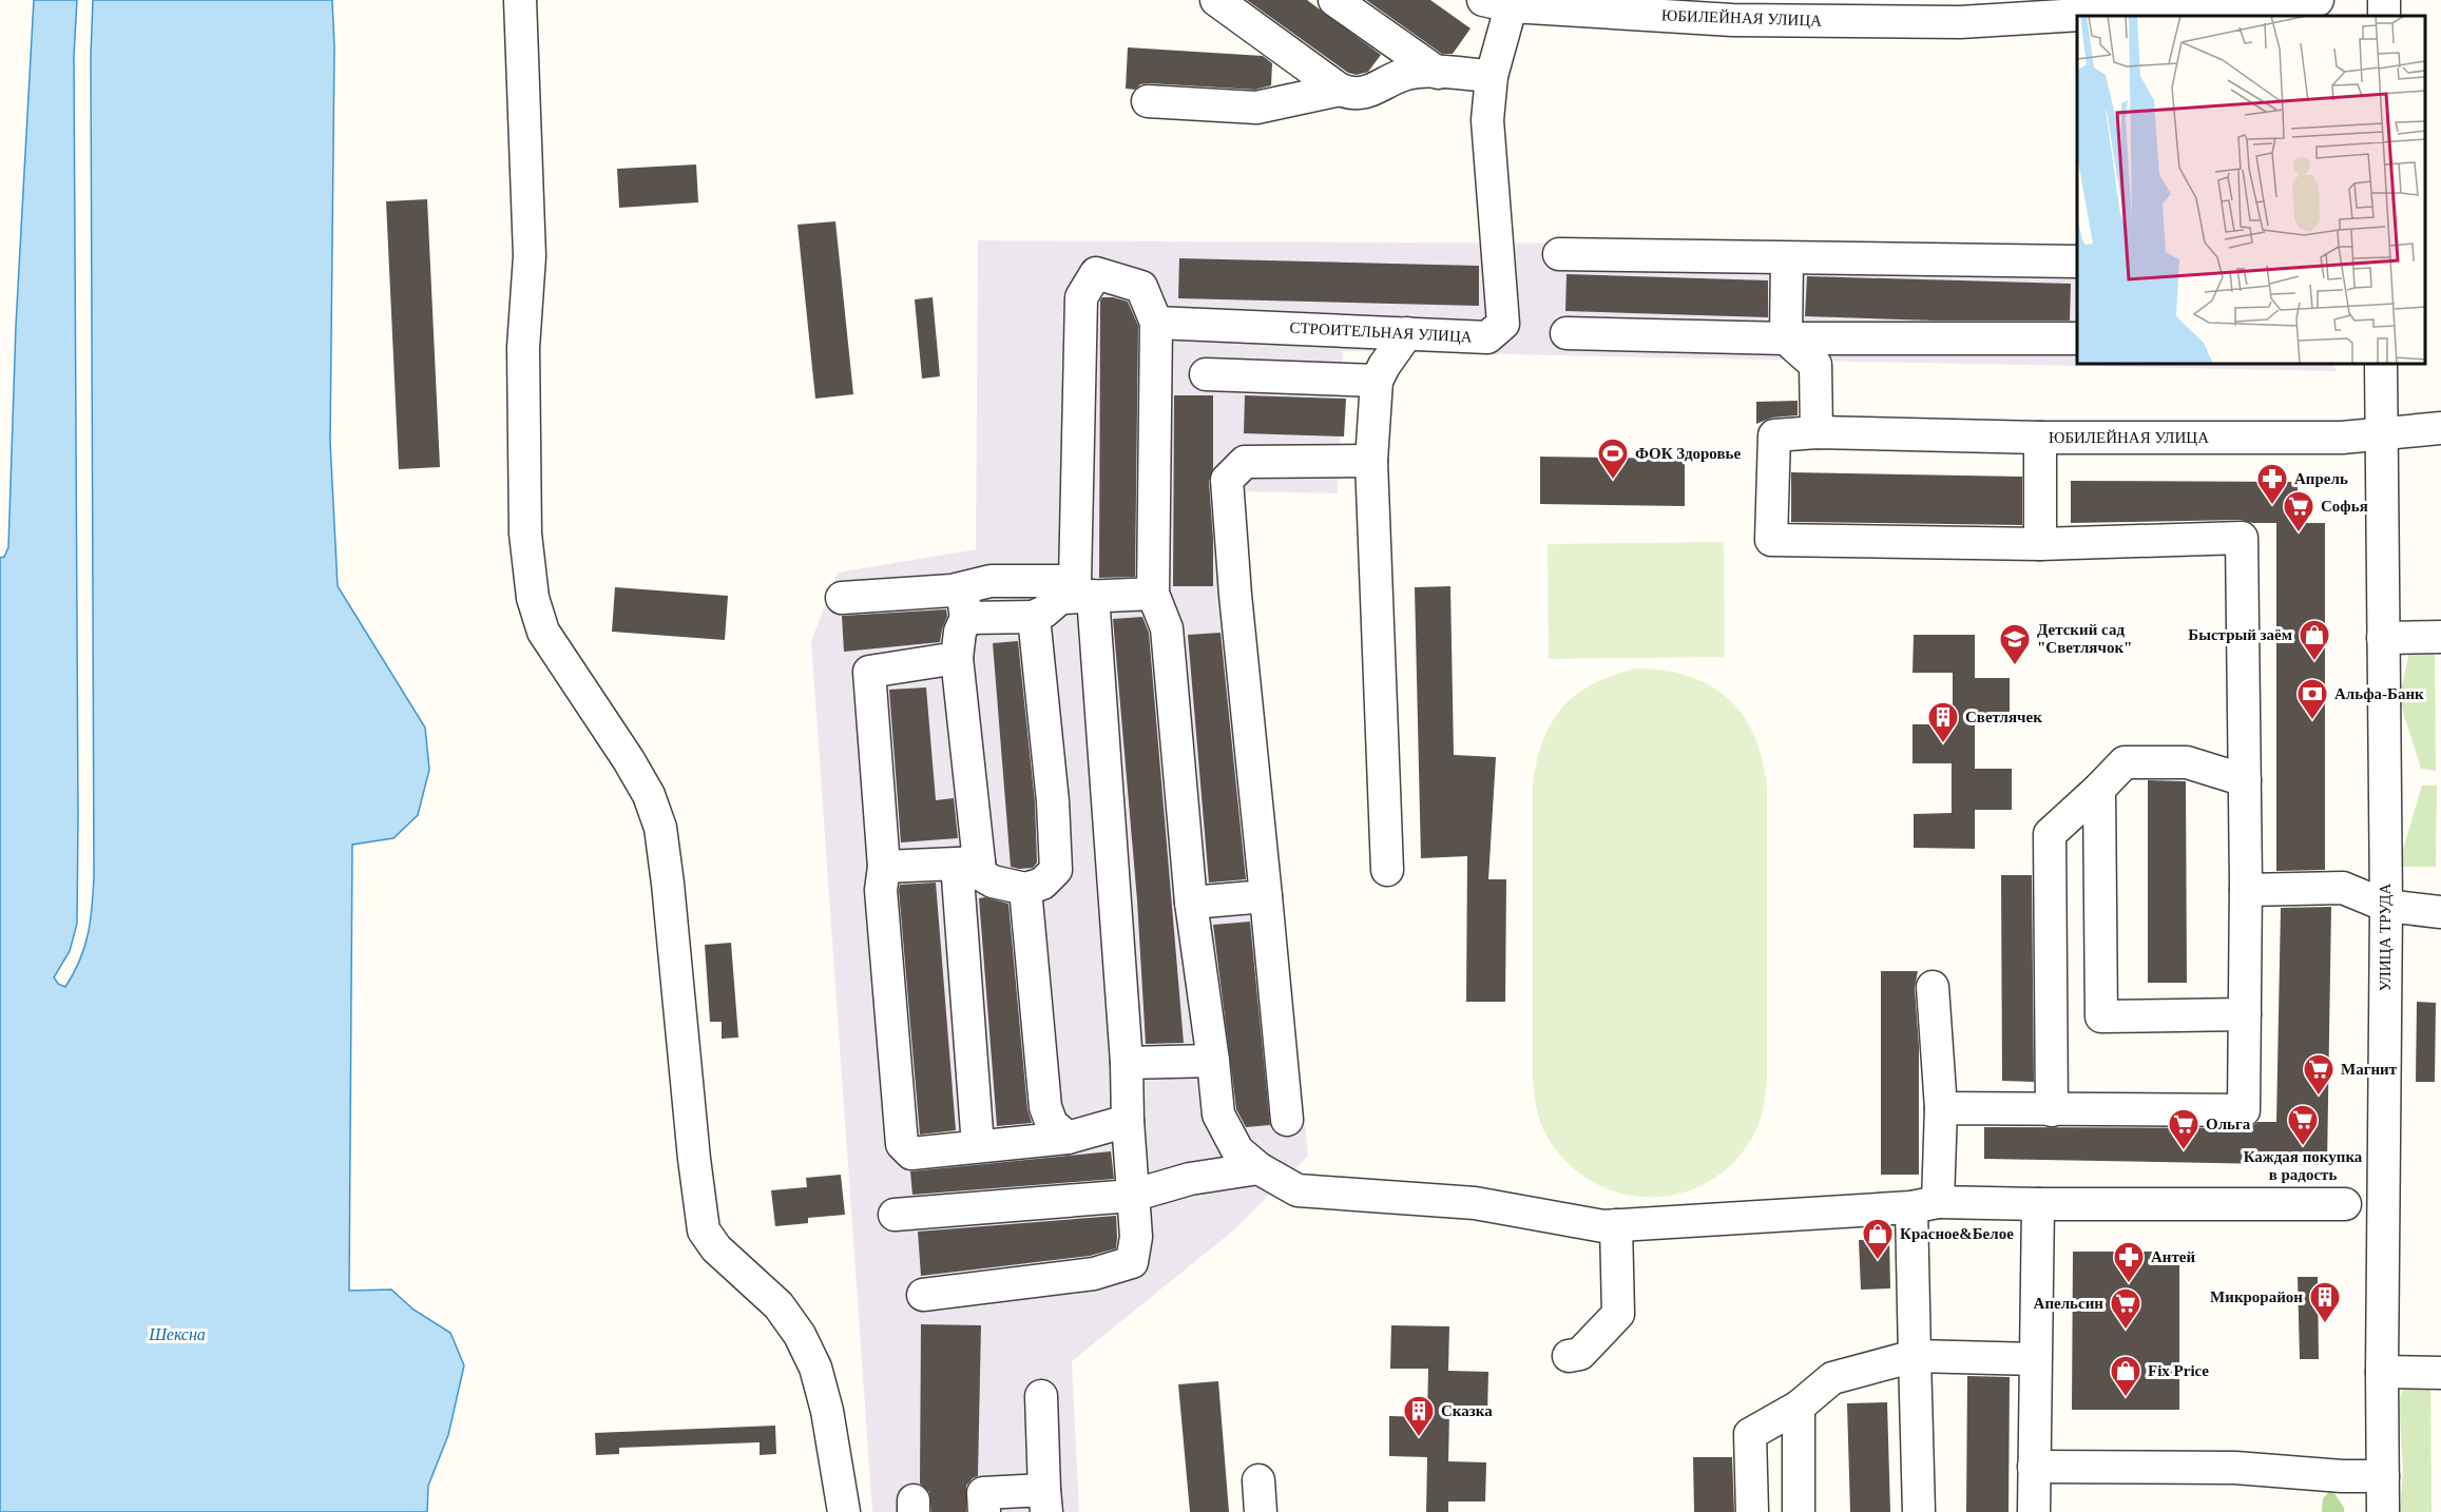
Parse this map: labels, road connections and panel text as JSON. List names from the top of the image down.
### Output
{
  "streets": {
    "street": ["ЮБИЛЕЙНАЯ УЛИЦА", "СТРОИТЕЛЬНАЯ УЛИЦА", "УЛИЦА ТРУДА"]
  },
  "crossings": [
    ["ЮБИЛЕЙНАЯ УЛИЦА", "СТРОИТЕЛЬНАЯ УЛИЦА"],
    ["ЮБИЛЕЙНАЯ УЛИЦА", "УЛИЦА ТРУДА"]
  ],
  "water": ["Шексна"],
  "places": {
    "sports": ["ФОК Здоровье"],
    "pharmacy": ["Апрель", "Антей"],
    "supermarket": [
      "Софья",
      "Магнит",
      "Каждая покупка в радость",
      "Ольга",
      "Апельсин"
    ],
    "shop": ["Быстрый заём", "Красное&Белое", "Fix Price"],
    "school or university": ["Детский сад \"Светлячок\""],
    "bank": ["Альфа-Банк"],
    "building": ["Светлячек", "Микрорайон", "Сказка"]
  }
}
